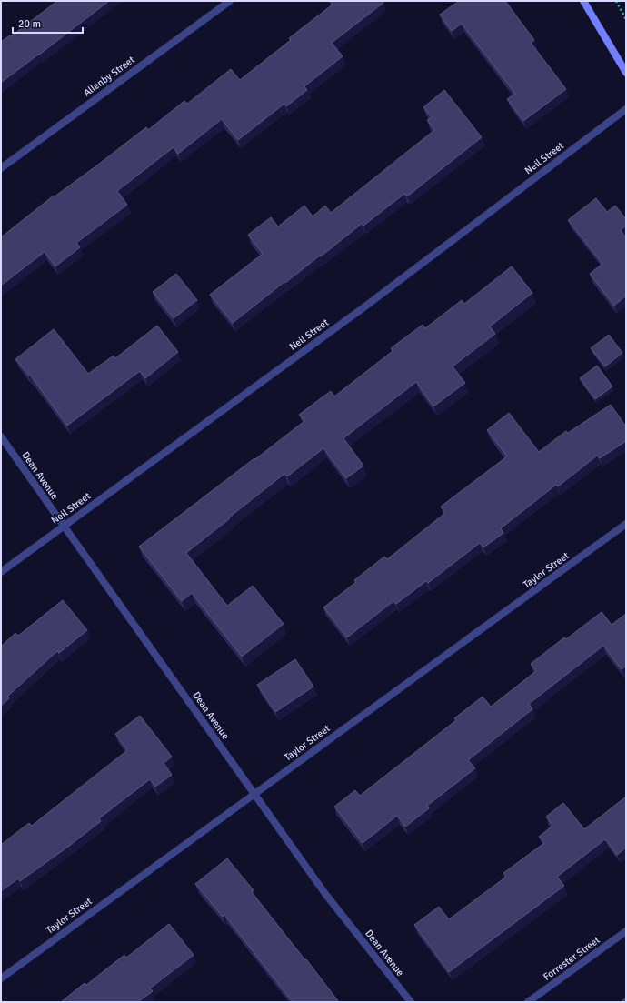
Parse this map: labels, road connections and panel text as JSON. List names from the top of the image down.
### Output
{
  "streets": {
    "street": [
      "Allenby Street",
      "Neil Street",
      "Dean Avenue",
      "Taylor Street",
      "Forrester Street"
    ]
  },
  "crossings": [
    ["Neil Street", "Dean Avenue"],
    ["Dean Avenue", "Taylor Street"]
  ],
  "scale_bar": "20 m"
}
